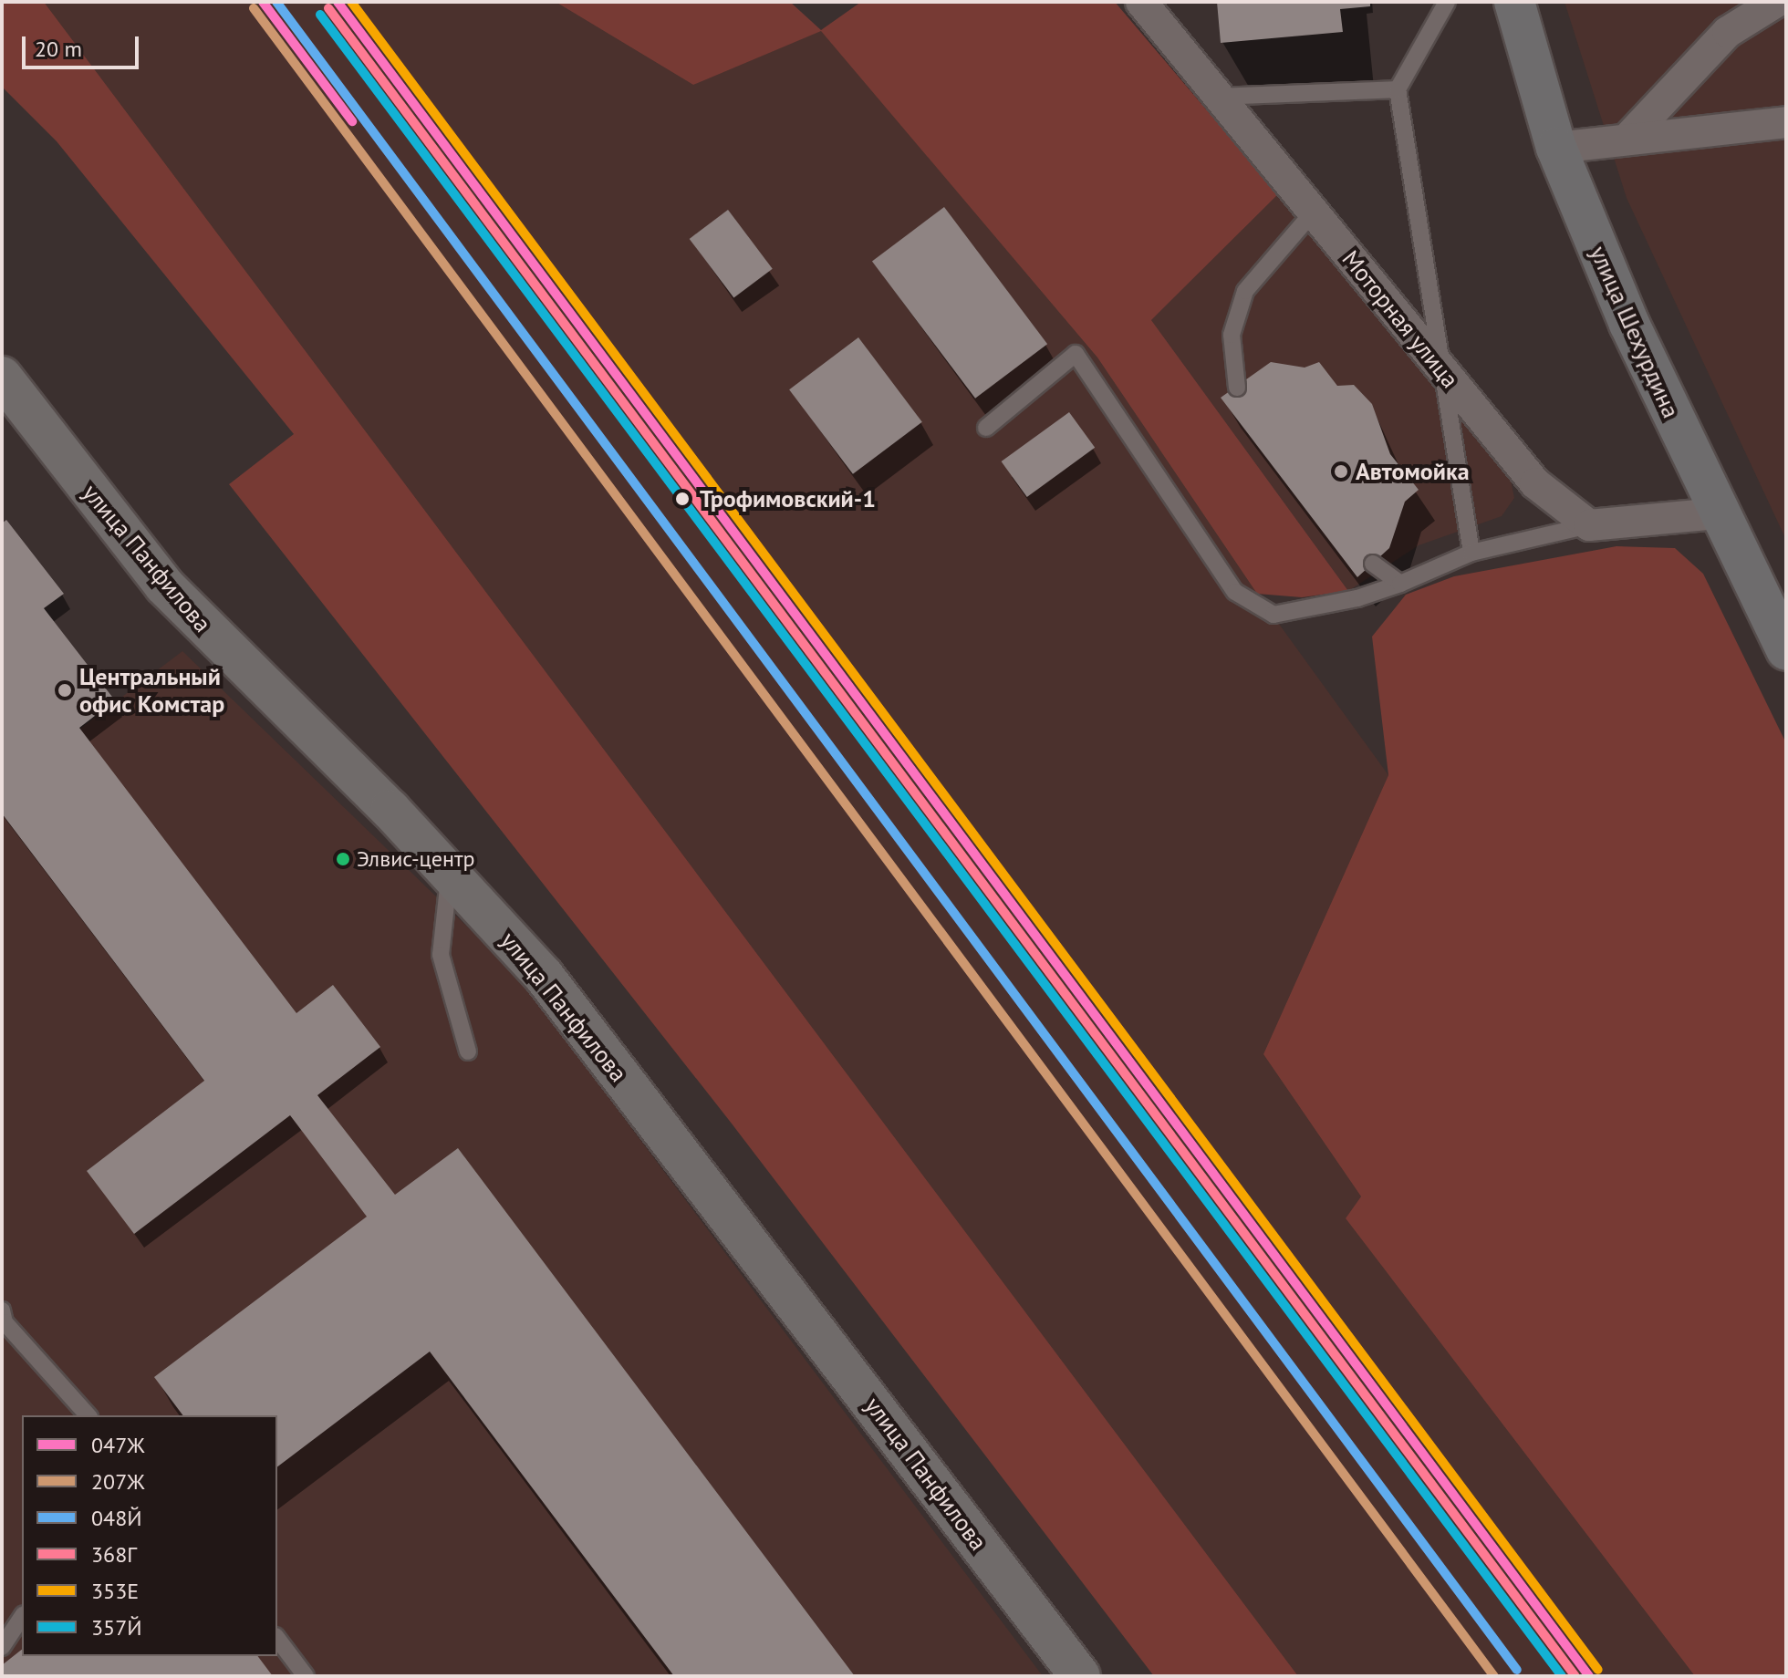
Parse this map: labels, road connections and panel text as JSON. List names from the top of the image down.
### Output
{
  "streets": {
    "main road": ["улица Шехурдина", "улица Панфилова"],
    "street": ["Моторная улица"]
  },
  "places": [
    "Автомойка",
    "Трофимовский-1",
    "Центральный офис Комстар",
    "Элвис-центр"
  ],
  "lines": [
    "transit line 047Ж",
    "transit line 048Й",
    "transit line 353Е",
    "transit line 207Ж",
    "transit line 368Г",
    "transit line 357Й"
  ],
  "legend": [
    "047Ж",
    "207Ж",
    "048Й",
    "368Г",
    "353Е",
    "357Й"
  ],
  "scale_bar": "20 m"
}
